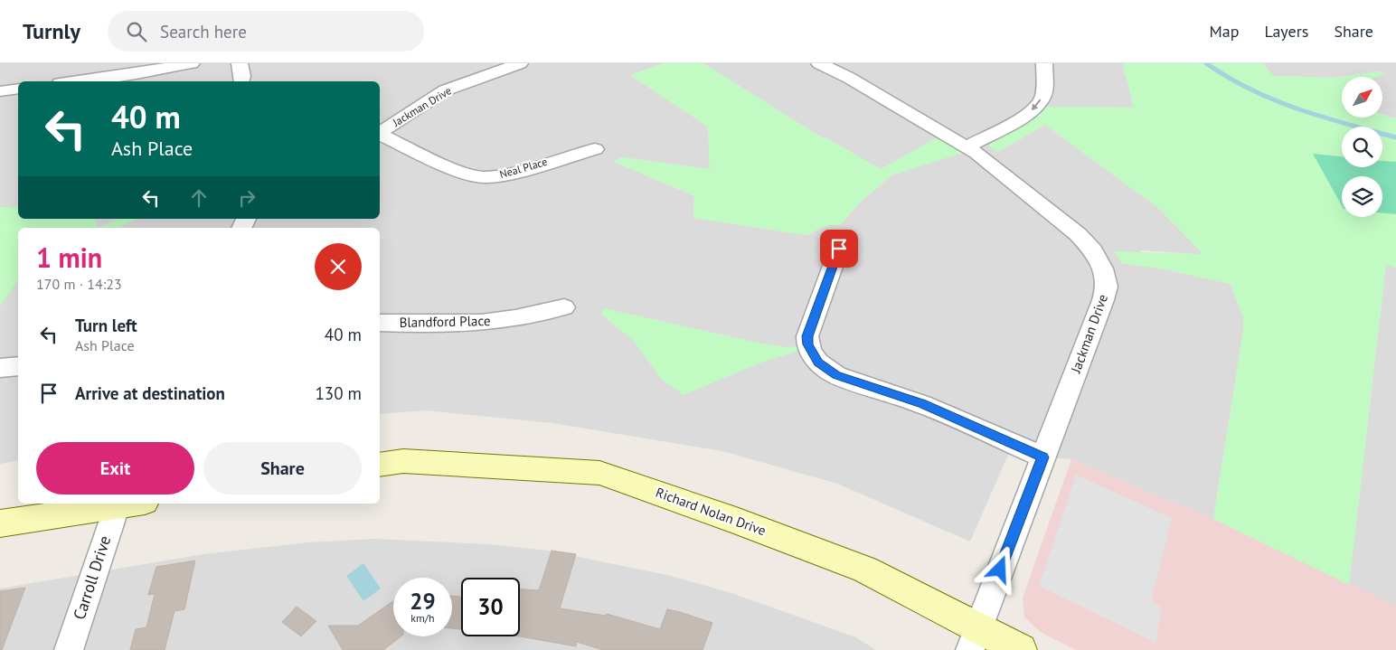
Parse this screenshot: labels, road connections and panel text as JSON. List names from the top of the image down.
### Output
{
  "streets": {
    "main road": ["Richard Nolan Drive"],
    "street": [
      "Jackman Drive",
      "Neal Place",
      "Blandford Place",
      "Carroll Drive"
    ]
  },
  "crossings": [
    ["Jackman Drive", "Richard Nolan Drive"]
  ],
  "north": "top right",
  "page": {
    "header": "Turnly",
    "search": "Search here",
    "nav": ["Map", "Layers", "Share"],
    "turn": ["40 m", "Ash Place"],
    "heading": ["1 min", "170 m · 14:23"],
    "list": [
      {
        "name": "Turn left",
        "note": "Ash Place",
        "value": "40 m"
      },
      {
        "name": "Arrive at destination",
        "value": "130 m"
      }
    ],
    "buttons": ["Exit", "Share"],
    "speed": "29 km/h",
    "limit": "30"
  }
}
